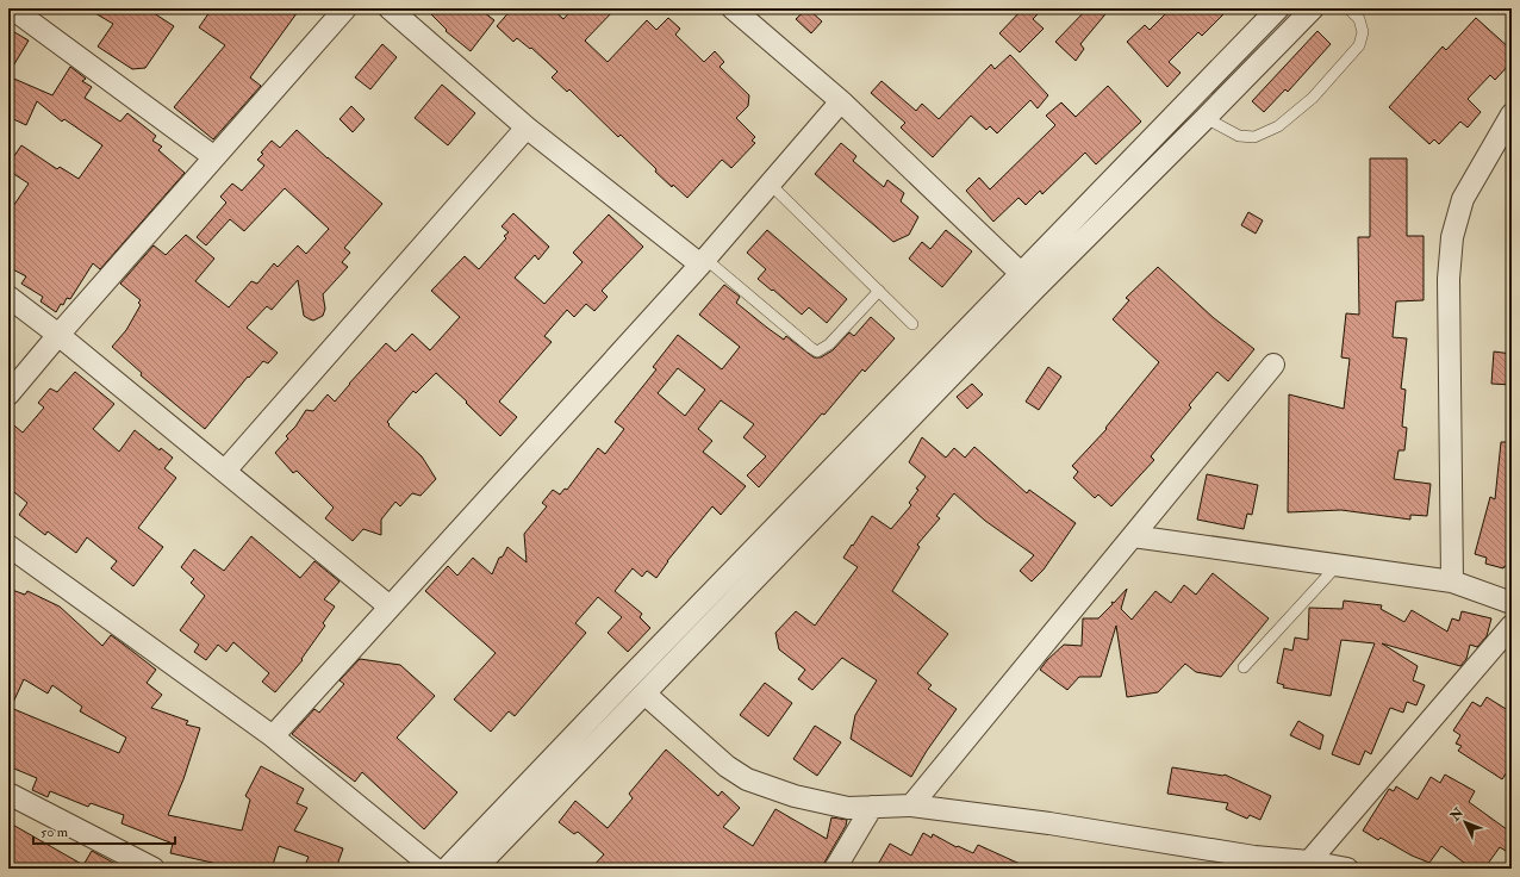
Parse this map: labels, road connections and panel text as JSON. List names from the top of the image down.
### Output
{
  "scale_bar": "50 m",
  "north": "top left"
}
